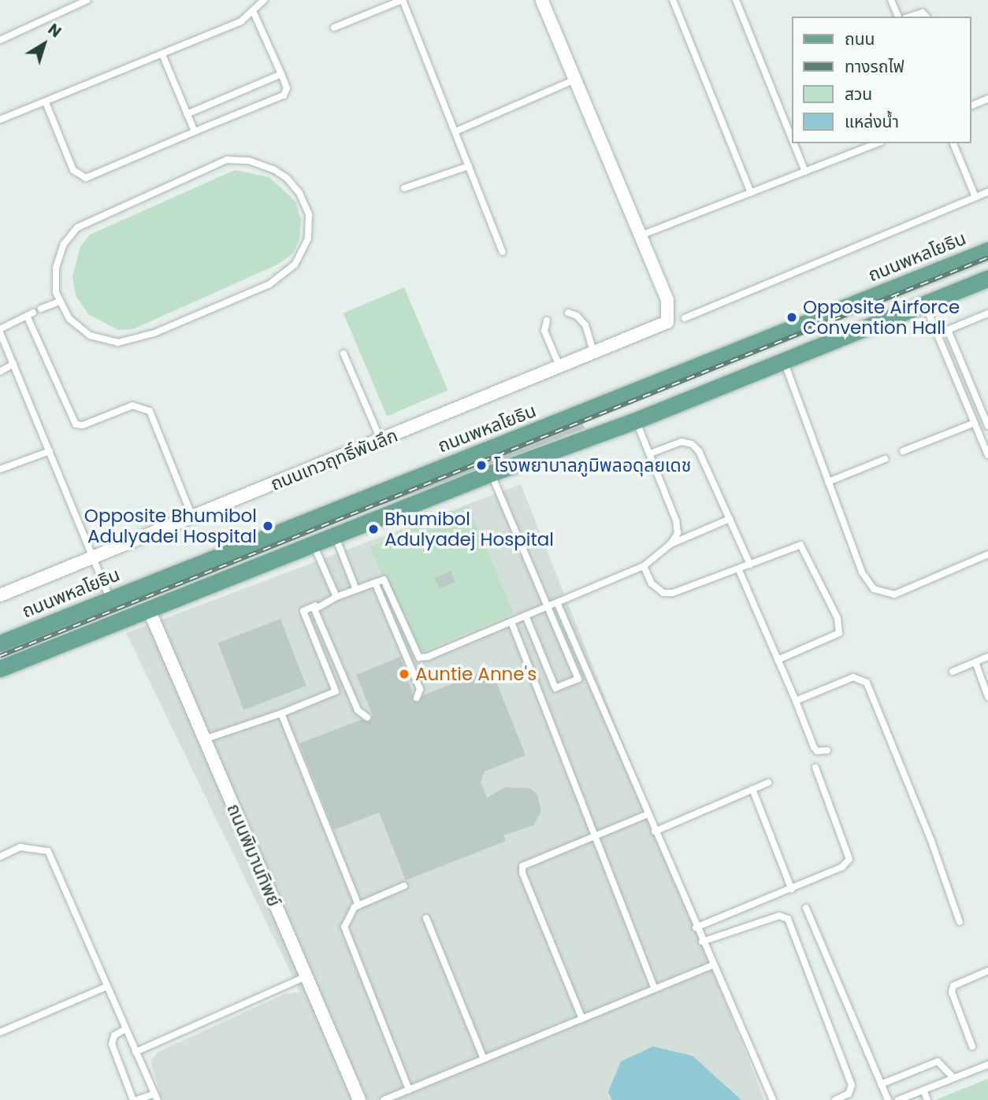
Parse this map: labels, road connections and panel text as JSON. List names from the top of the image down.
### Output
{
  "streets": {
    "main road": ["ถนนพหลโยธิน"],
    "street": ["ถนนเทวฤทธิ์พันลึก", "ถนนพิมานทิพย์"]
  },
  "places": [
    "Opposite Airforce Convention Hall",
    "โรงพยาบาลภูมิพลอดุลยเดช",
    "Opposite Bhumibol Adulyadei Hospital",
    "Bhumibol Adulyadej Hospital",
    "Auntie Anne's"
  ],
  "legend": [
    "ถนน",
    "ทางรถไฟ",
    "สวน",
    "แหล่งน้ำ"
  ],
  "north": "top right"
}
